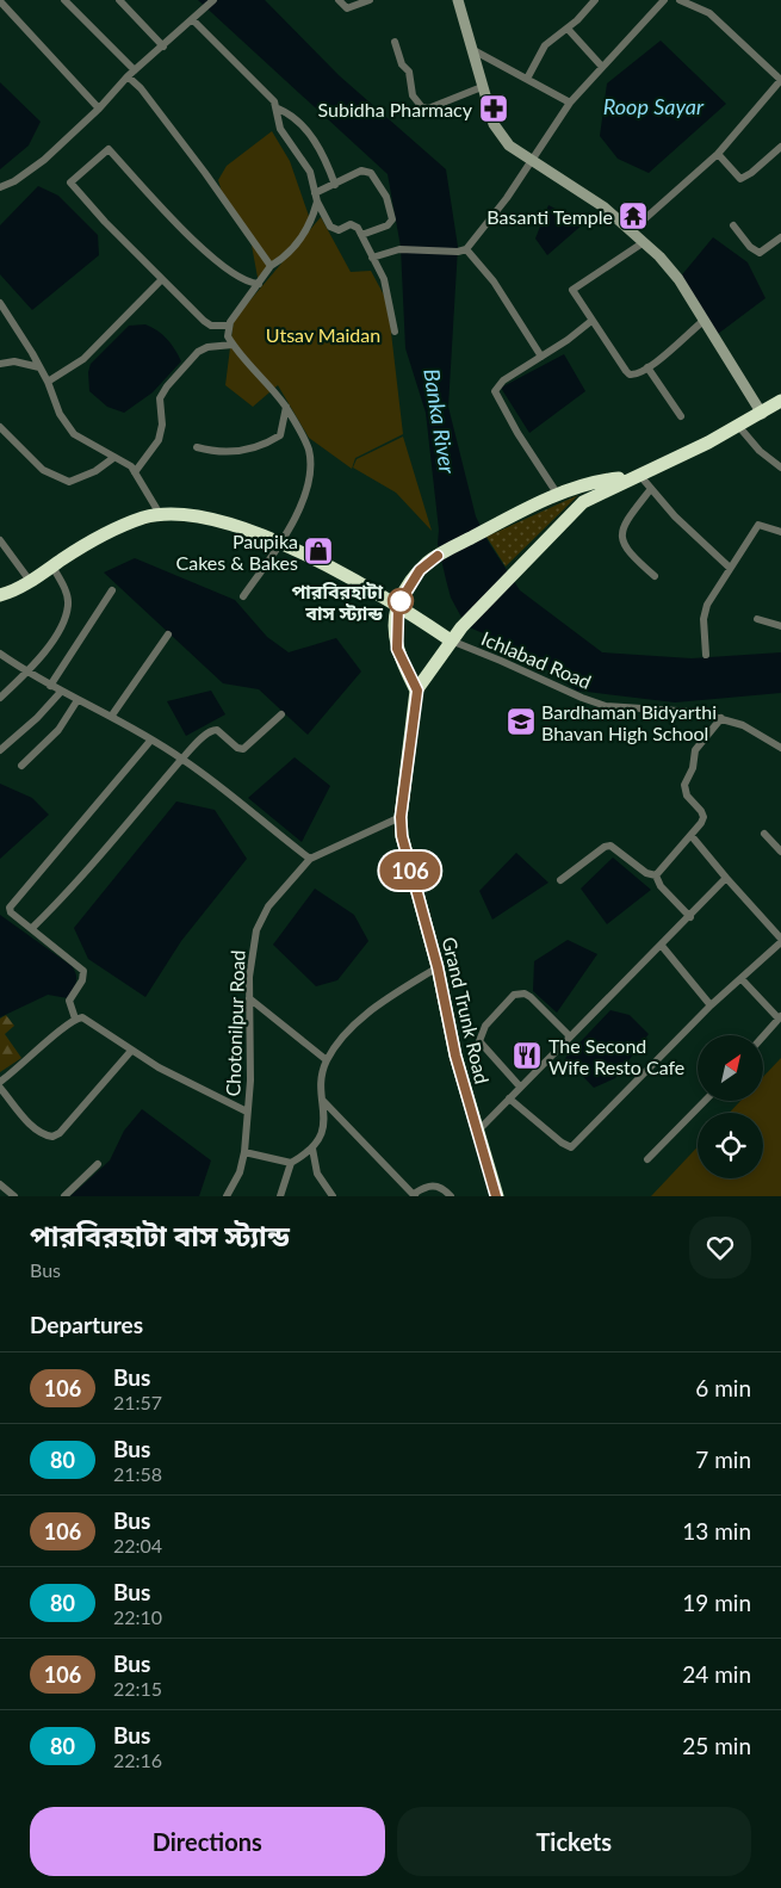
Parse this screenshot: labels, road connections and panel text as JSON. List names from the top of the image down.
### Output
{
  "streets": {
    "highway": ["Grand Trunk Road"],
    "street": ["Ichlabad Road", "Chotonilpur Road"]
  },
  "crossings": [
    ["Ichlabad Road", "Grand Trunk Road"],
    ["Grand Trunk Road", "Chotonilpur Road"]
  ],
  "water": ["Roop Sayar", "Banka River"],
  "parks": ["Utsav Maidan"],
  "places": {
    "pharmacy": ["Subidha Pharmacy"],
    "temple": ["Basanti Temple"],
    "shop": ["Paupika Cakes & Bakes"],
    "other": ["পারবিরহাটা বাস স্ট্যান্ড"],
    "school or university": ["Bardhaman Bidyarthi Bhavan High School"],
    "restaurant": ["The Second Wife Resto Cafe"]
  },
  "lines": ["bus line 106"],
  "north": "top right",
  "page": {
    "on_map": "106",
    "heading": [
      ["পারবিরহাটা বাস স্ট্যান্ড", "Bus"],
      "Departures"
    ],
    "list": [
      {
        "mark": "106",
        "name": "Bus",
        "note": "21:57",
        "value": "6 min"
      },
      {
        "mark": "80",
        "name": "Bus",
        "note": "21:58",
        "value": "7 min"
      },
      {
        "mark": "106",
        "name": "Bus",
        "note": "22:04",
        "value": "13 min"
      },
      {
        "mark": "80",
        "name": "Bus",
        "note": "22:10",
        "value": "19 min"
      },
      {
        "mark": "106",
        "name": "Bus",
        "note": "22:15",
        "value": "24 min"
      },
      {
        "mark": "80",
        "name": "Bus",
        "note": "22:16",
        "value": "25 min"
      }
    ],
    "buttons": ["Directions", "Tickets"]
  }
}
